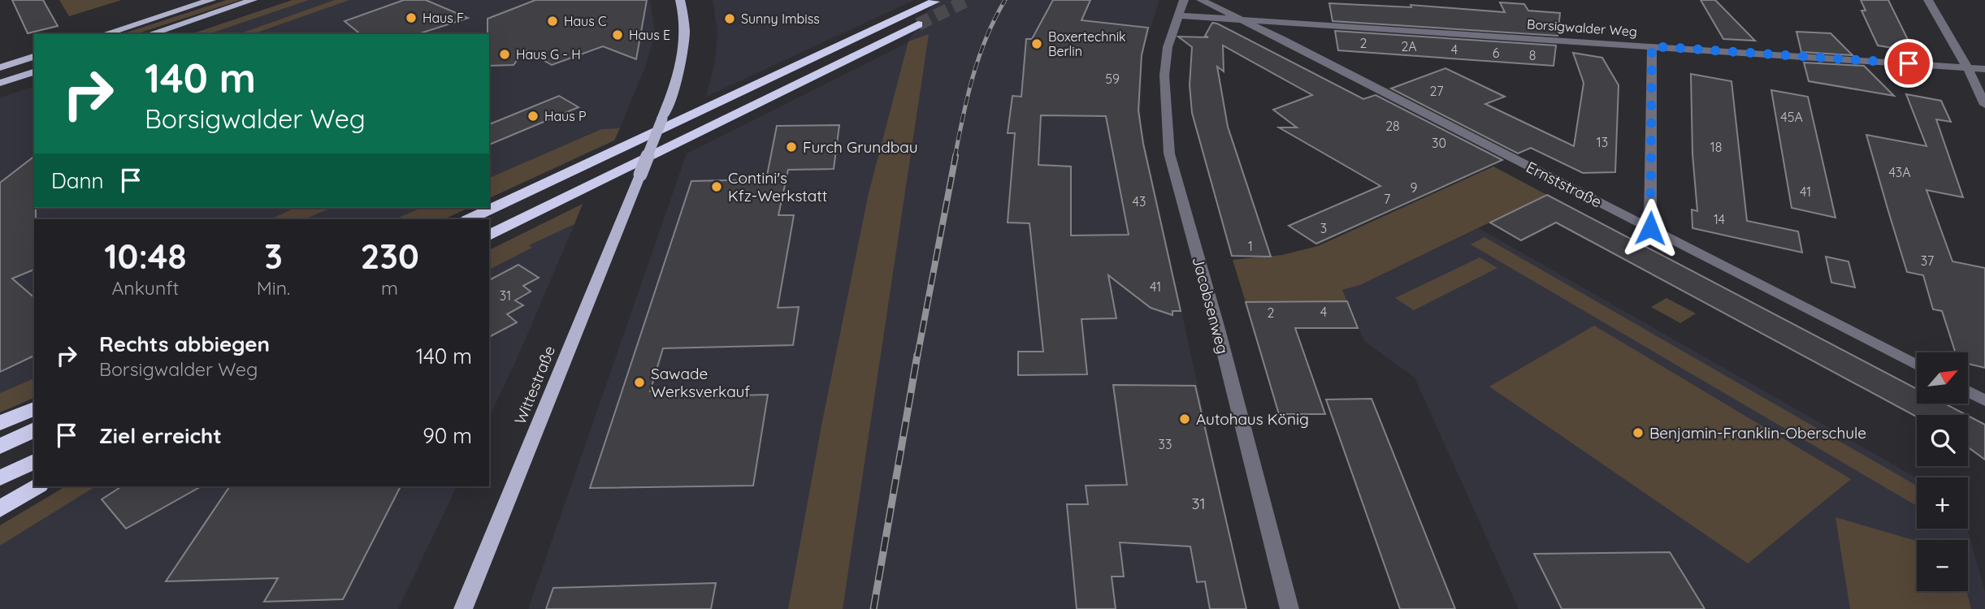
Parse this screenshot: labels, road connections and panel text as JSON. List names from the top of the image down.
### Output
{
  "streets": {
    "main road": ["Wittestraße"],
    "street": ["Borsigwalder Weg", "Ernststraße", "Jacobsenweg"]
  },
  "crossings": [
    ["Borsigwalder Weg", "Ernststraße"],
    ["Borsigwalder Weg", "Jacobsenweg"]
  ],
  "places": [
    "Haus F",
    "Sunny Imbiss",
    "Haus C",
    "Haus E",
    "Boxertechnik Berlin",
    "Haus G - H",
    "Haus P",
    "Furch Grundbau",
    "Contini's Kfz-Werkstatt",
    "Sawade Werksverkauf",
    "Autohaus König",
    "Benjamin-Franklin-Oberschule"
  ],
  "house_numbers": [
    "2",
    "2A",
    "4",
    "6",
    "8",
    "59",
    "27",
    "45A",
    "28",
    "13",
    "30",
    "18",
    "43A",
    "9",
    "41",
    "7",
    "43",
    "14",
    "3",
    "1",
    "37",
    "41",
    "31",
    "4",
    "2",
    "33",
    "31"
  ],
  "north": "top right",
  "page": {
    "turn": ["140 m", "Borsigwalder Weg"],
    "then": "Dann",
    "eta": [
      "10:48",
      "Ankunft",
      "3",
      "Min.",
      "230",
      "m"
    ],
    "list": [
      {
        "name": "Rechts abbiegen",
        "note": "Borsigwalder Weg",
        "value": "140 m"
      },
      {
        "name": "Ziel erreicht",
        "value": "90 m"
      }
    ],
    "map_buttons": ["+", "−"]
  }
}
